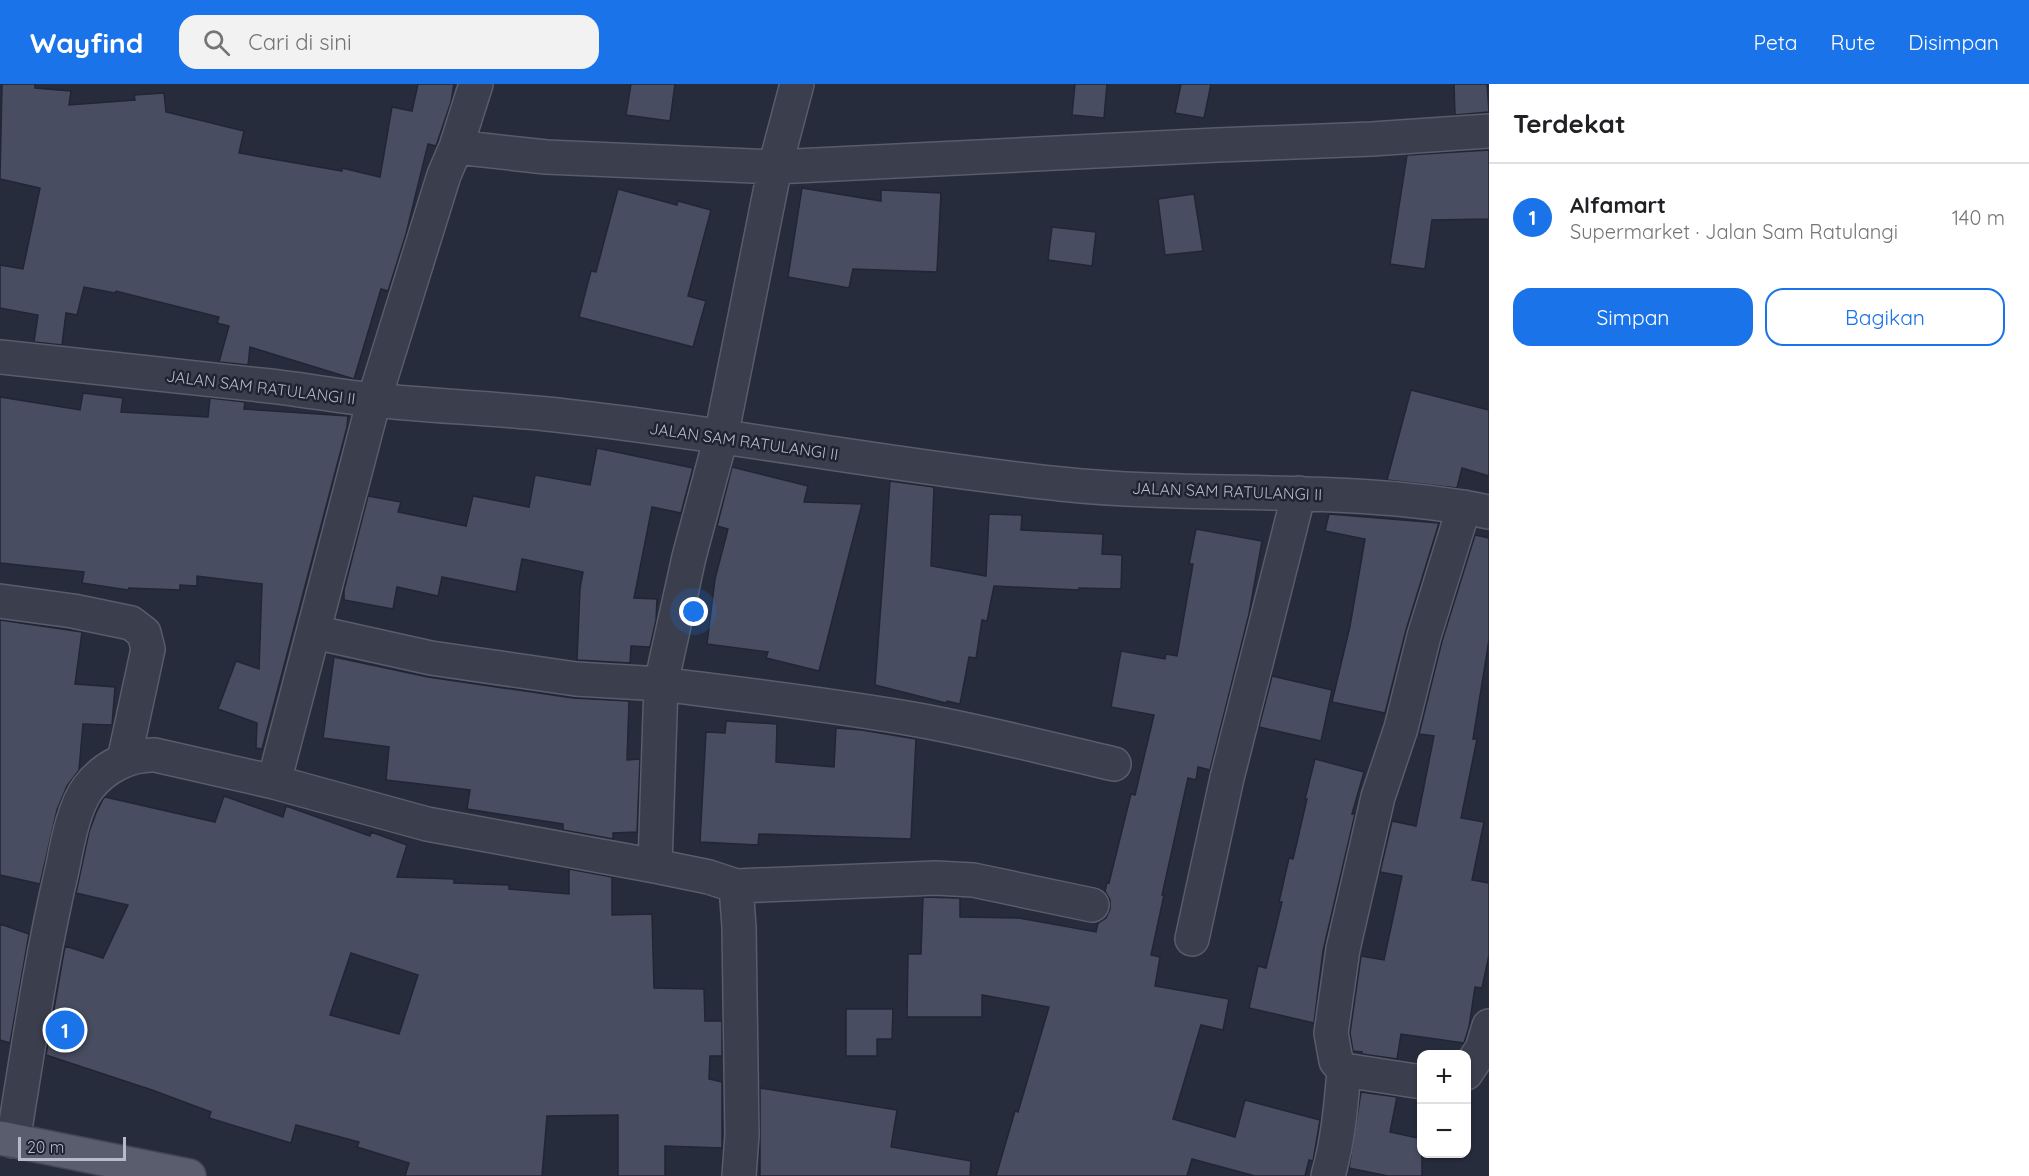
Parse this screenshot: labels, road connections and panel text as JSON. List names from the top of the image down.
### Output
{
  "streets": {
    "street": ["JALAN SAM RATULANGI II"]
  },
  "scale_bar": "20 m",
  "page": {
    "header": "Wayfind",
    "search": "Cari di sini",
    "nav": ["Peta", "Rute", "Disimpan"],
    "heading": "Terdekat",
    "list": [
      {
        "mark": "1",
        "name": "Alfamart",
        "note": "Supermarket · Jalan Sam Ratulangi",
        "value": "140 m"
      }
    ],
    "buttons": ["Simpan", "Bagikan"],
    "pins": "1",
    "map_buttons": ["+", "−"],
    "scale": "20 m"
  }
}
